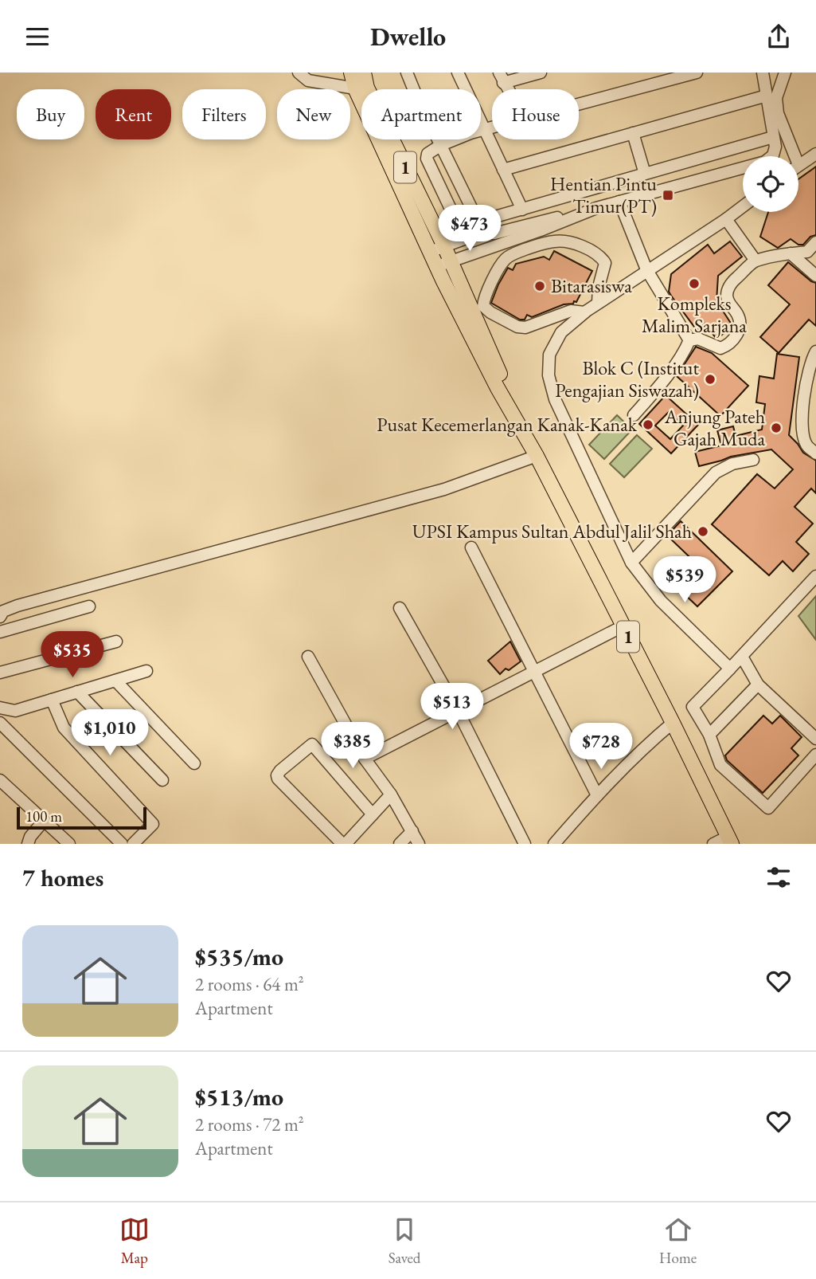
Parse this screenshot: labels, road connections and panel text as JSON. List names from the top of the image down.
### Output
{
  "streets": {
    "main road": ["1"]
  },
  "places": {
    "transit": ["Hentian Pintu Timur(PT)"],
    "other": [
      "Kompleks Malim Sarjana",
      "Bitarasiswa",
      "Blok C (Institut Pengajian Siswazah)",
      "Pusat Kecemerlangan Kanak-Kanak",
      "Anjung Pateh Gajah Muda",
      "UPSI Kampus Sultan Abdul Jalil Shah"
    ]
  },
  "scale_bar": "100 m",
  "page": {
    "header": "Dwello",
    "chip": [
      "Buy",
      "Rent",
      "Filters",
      "New",
      "Apartment",
      "House"
    ],
    "price": [
      "$473",
      "$539",
      "$535",
      "$513",
      "$1,010",
      "$385",
      "$728"
    ],
    "scale": "100 m",
    "heading": "7 homes",
    "list": [
      {
        "name": "$535/mo",
        "note": "2 rooms · 64 m² · Apartment"
      },
      {
        "name": "$513/mo",
        "note": "2 rooms · 72 m² · Apartment"
      }
    ],
    "tabs": ["Map", "Saved", "Home"]
  }
}
